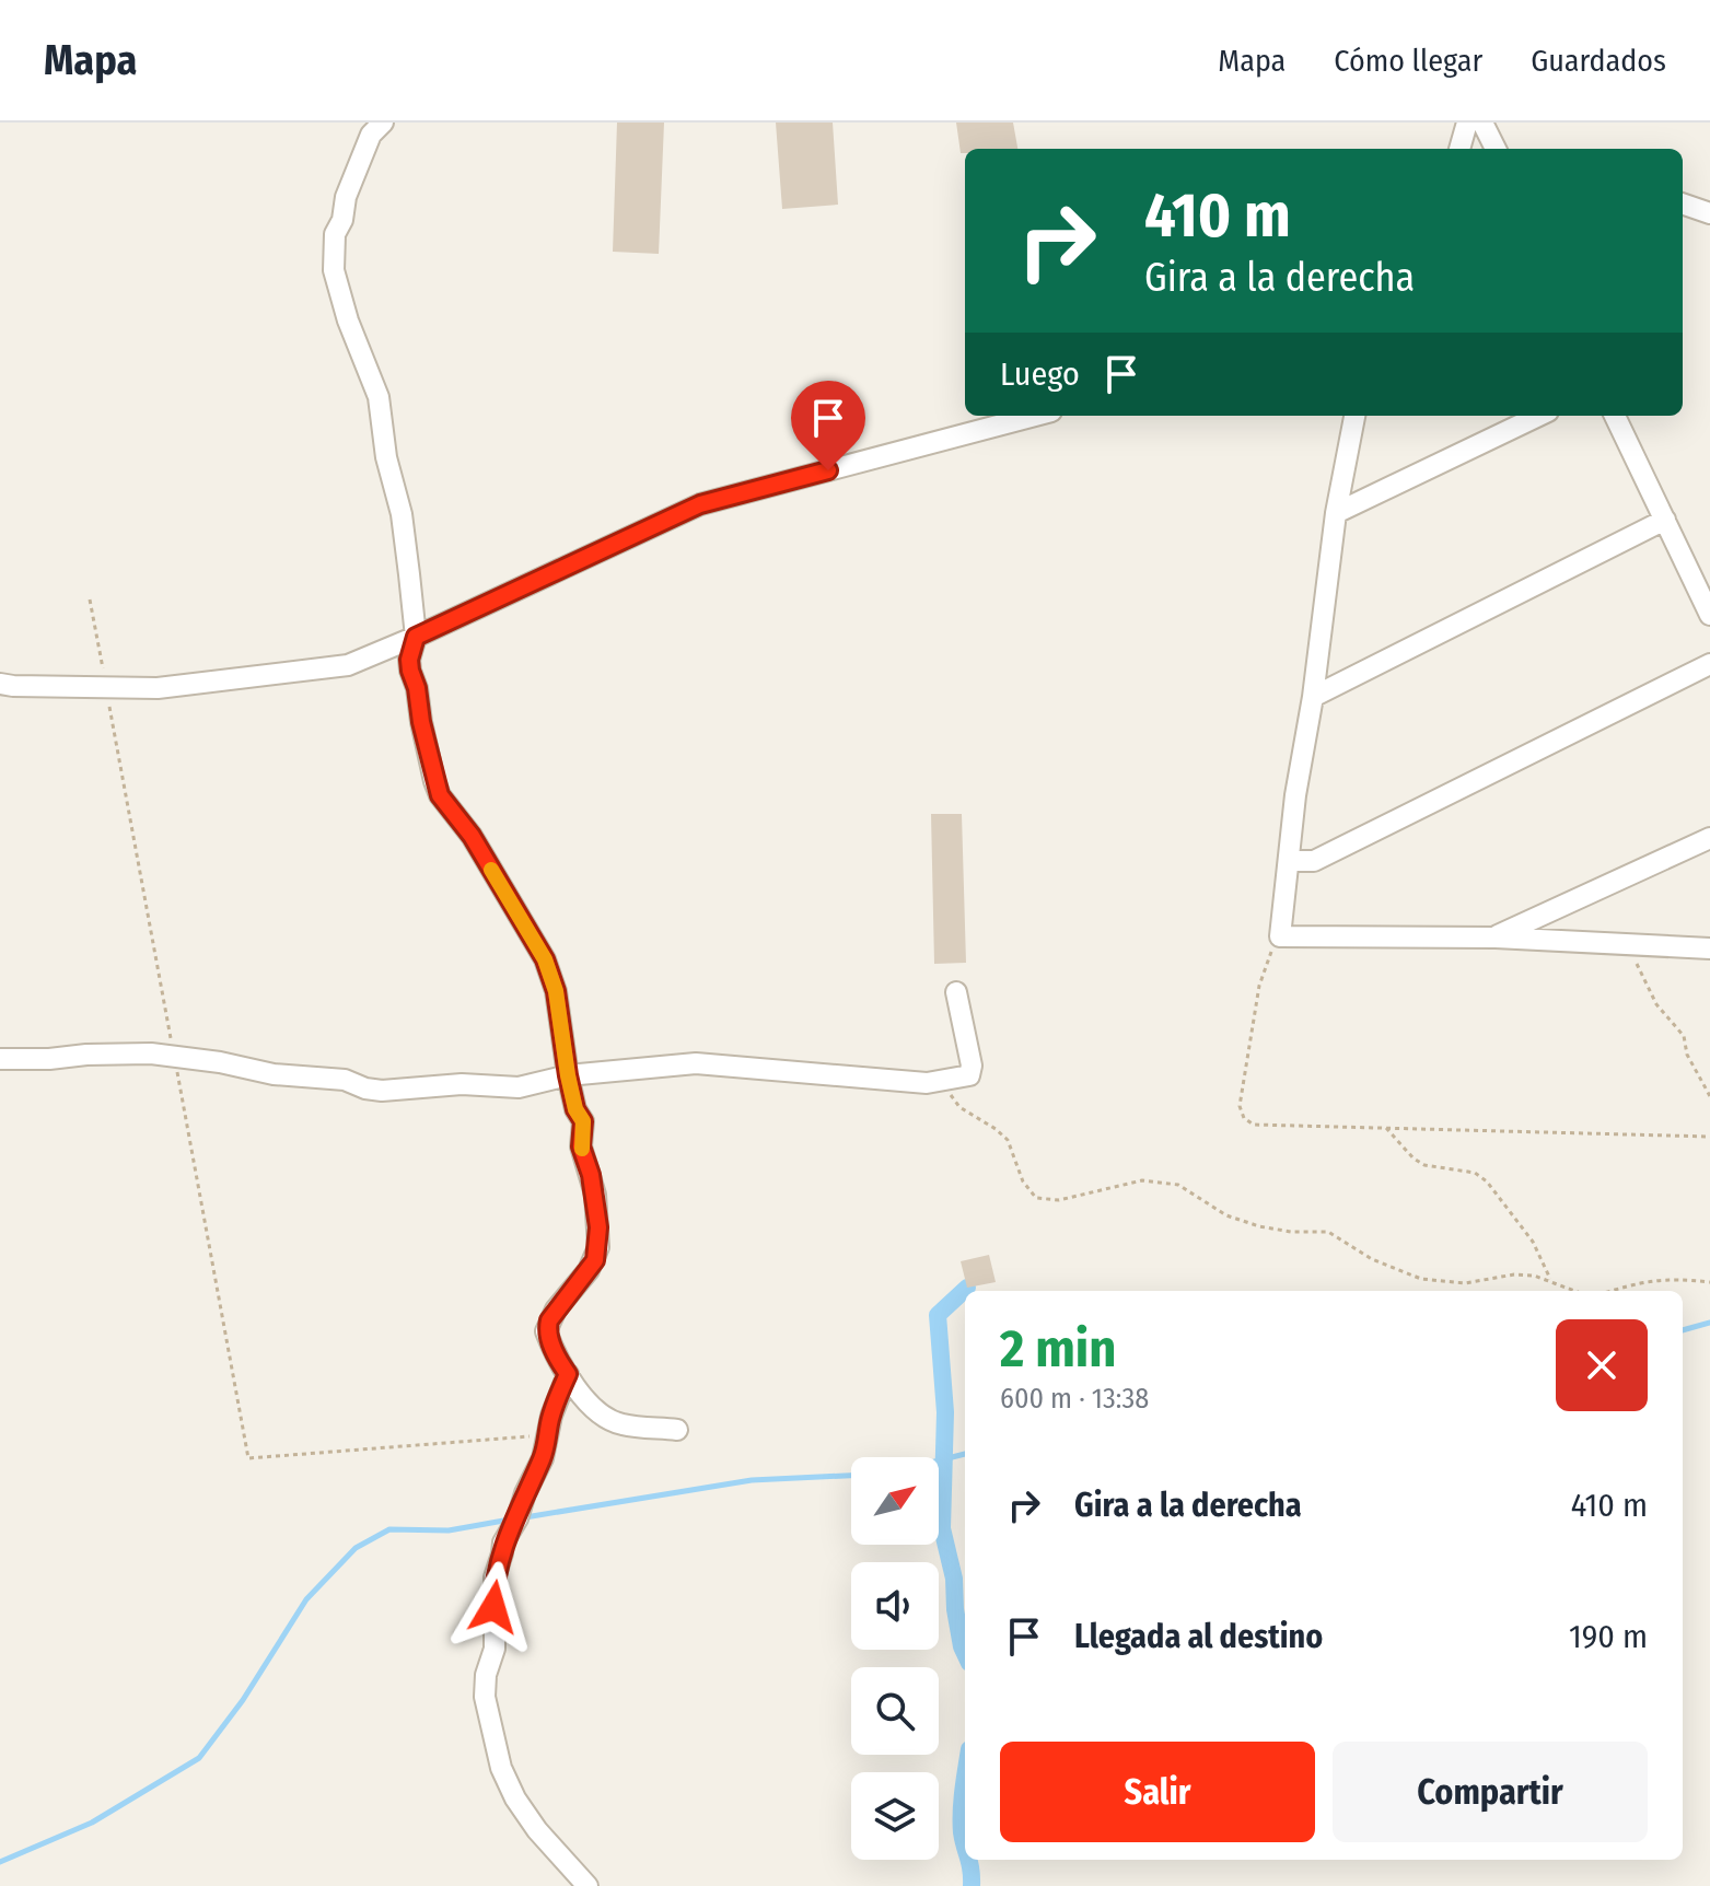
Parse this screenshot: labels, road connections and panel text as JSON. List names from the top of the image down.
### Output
{
  "north": "top right",
  "page": {
    "header": "Mapa",
    "nav": ["Mapa", "Cómo llegar", "Guardados"],
    "turn": ["410 m", "Gira a la derecha"],
    "then": "Luego",
    "heading": ["2 min", "600 m · 13:38"],
    "list": [
      {
        "name": "Gira a la derecha",
        "value": "410 m"
      },
      {
        "name": "Llegada al destino",
        "value": "190 m"
      }
    ],
    "buttons": ["Salir", "Compartir"]
  }
}
